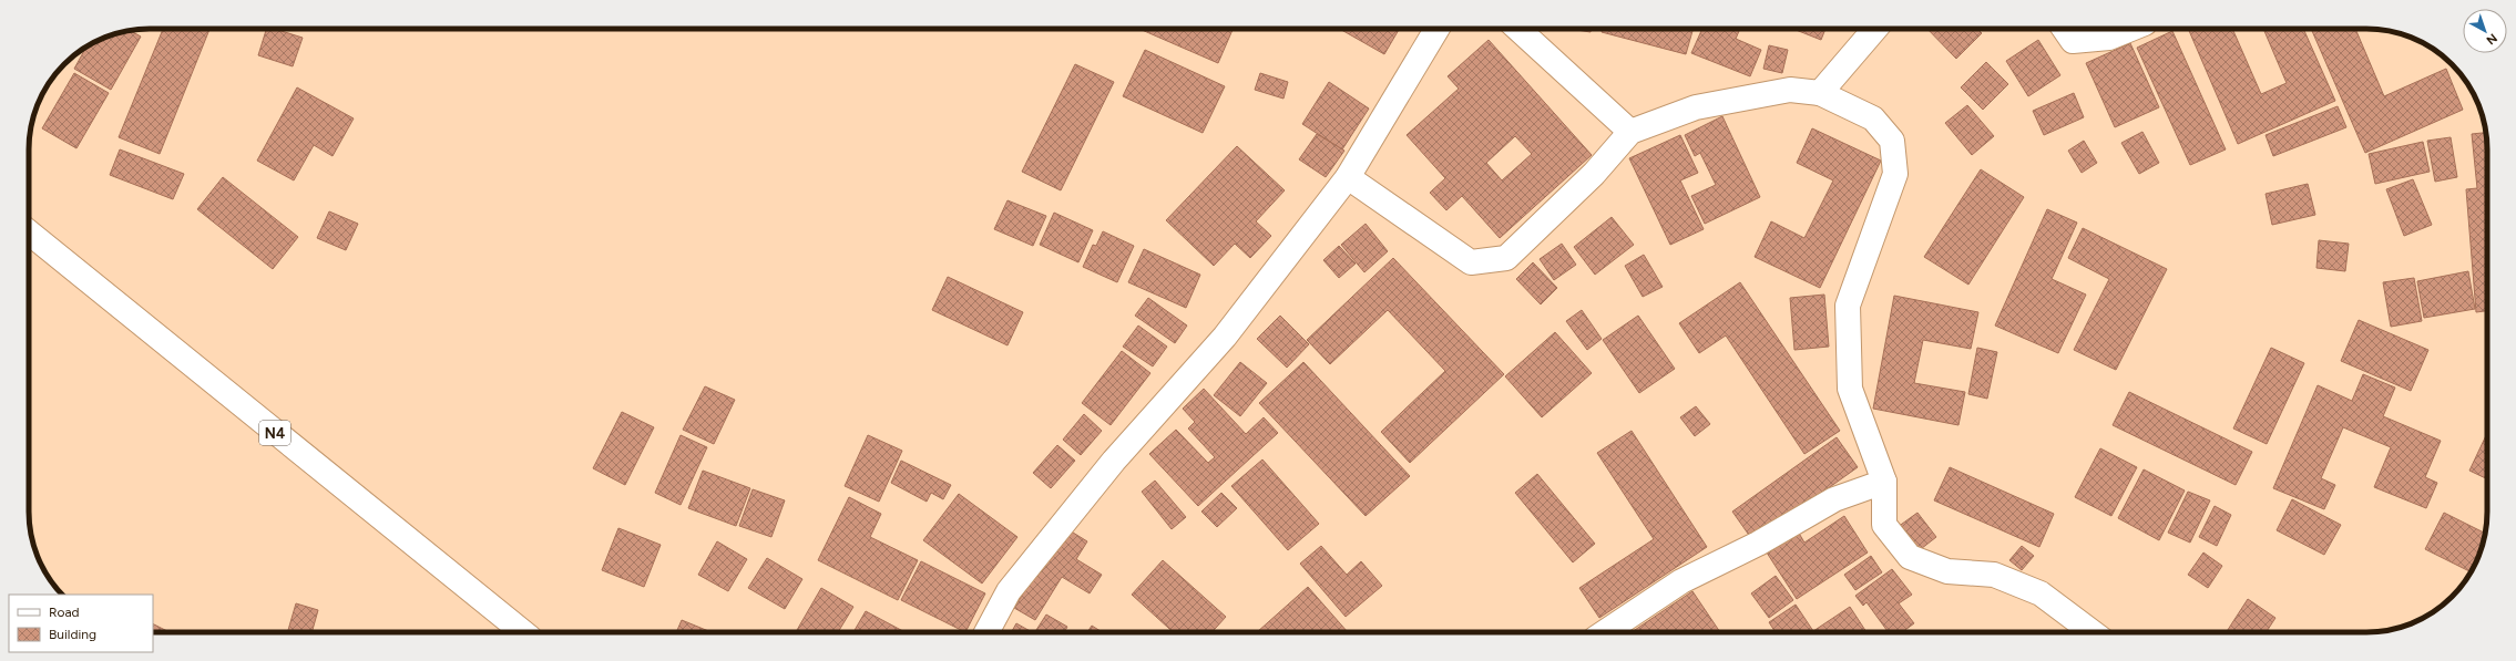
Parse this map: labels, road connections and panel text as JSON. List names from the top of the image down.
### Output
{
  "streets": {
    "main road": ["N4"]
  },
  "legend": ["Road", "Building"],
  "north": "bottom right"
}
